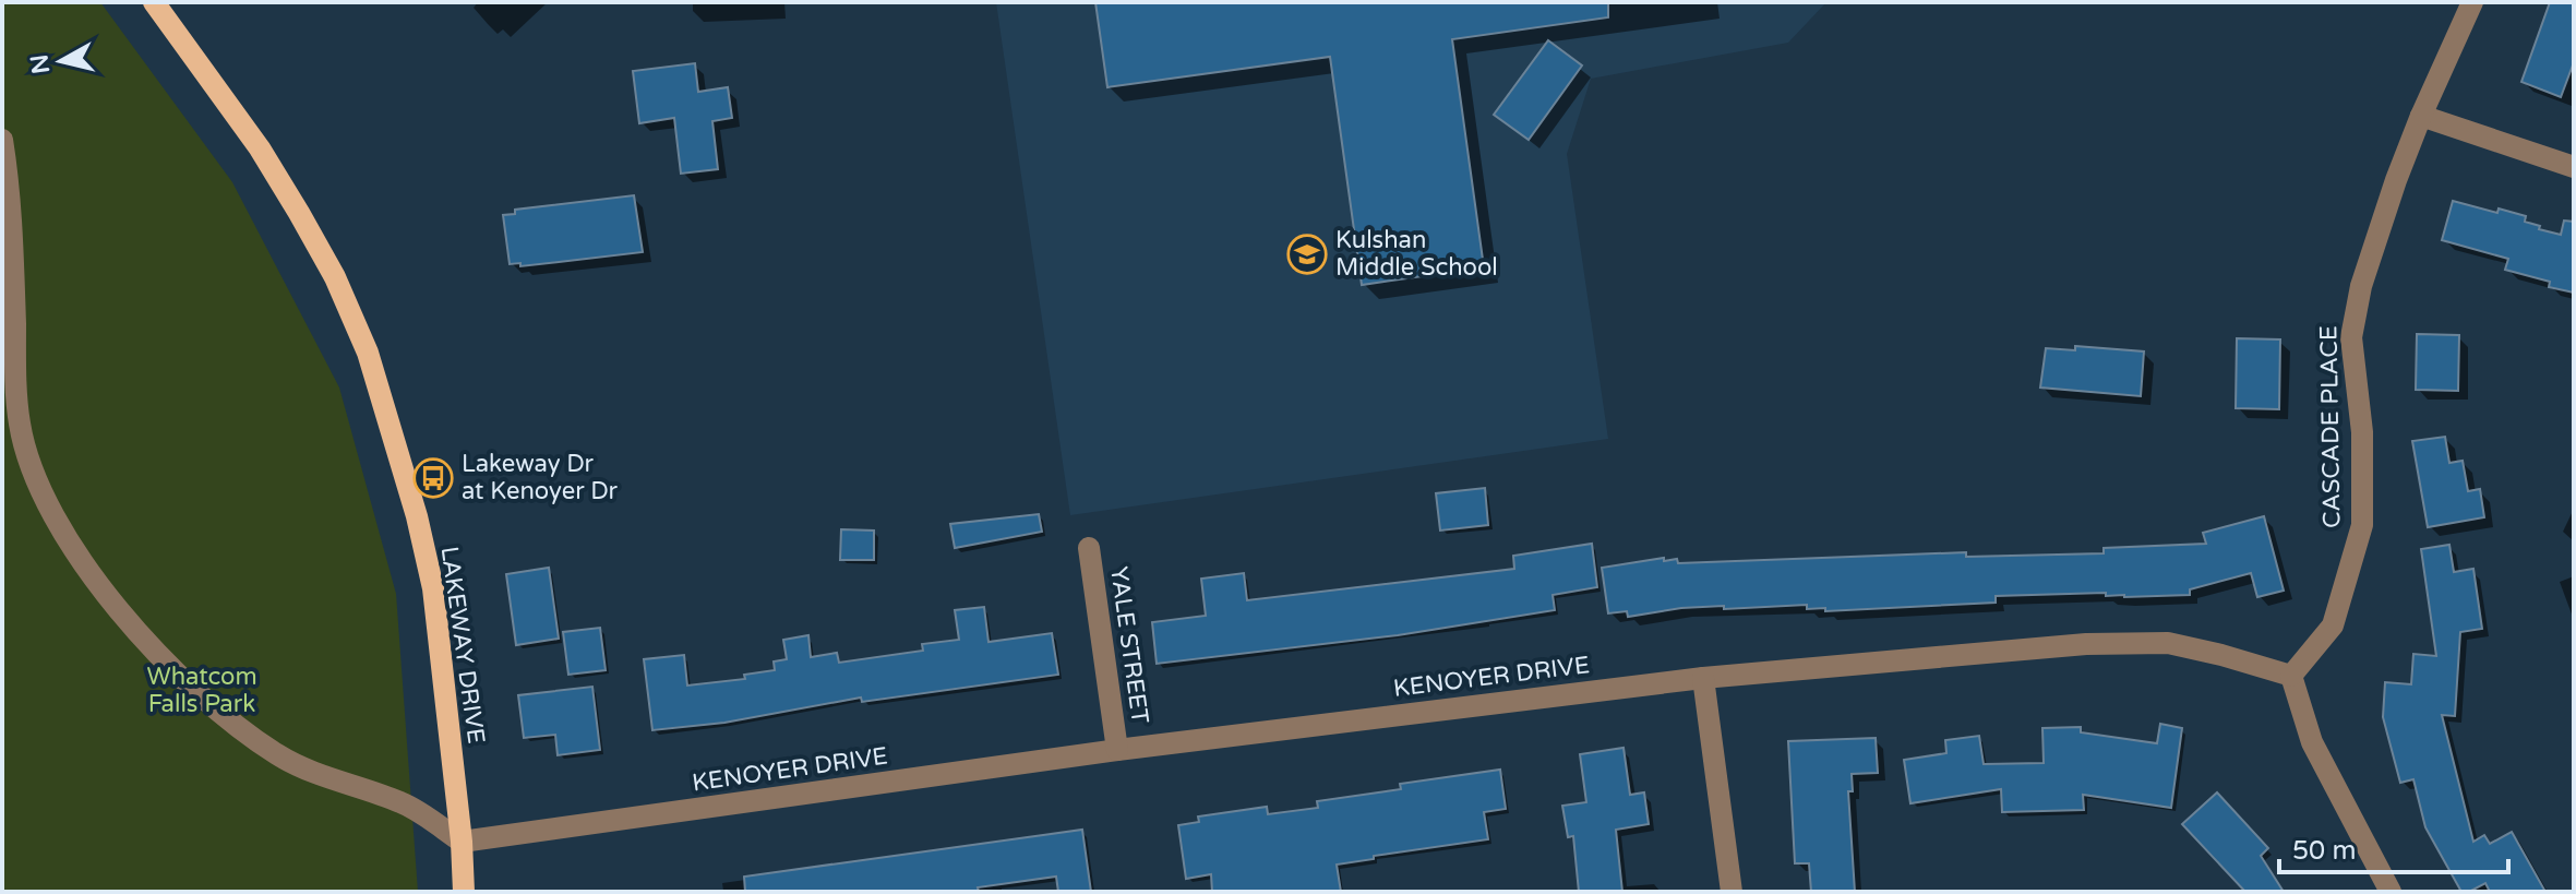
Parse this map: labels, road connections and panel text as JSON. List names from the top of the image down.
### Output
{
  "streets": {
    "main road": ["LAKEWAY DRIVE"],
    "street": ["CASCADE PLACE", "YALE STREET", "KENOYER DRIVE"]
  },
  "crossings": [
    ["CASCADE PLACE", "KENOYER DRIVE"],
    ["LAKEWAY DRIVE", "KENOYER DRIVE"],
    ["YALE STREET", "KENOYER DRIVE"]
  ],
  "parks": ["Whatcom Falls Park"],
  "places": {
    "school or university": ["Kulshan Middle School"],
    "bus stop": ["Lakeway Dr at Kenoyer Dr"]
  },
  "scale_bar": "50 m",
  "north": "left"
}
